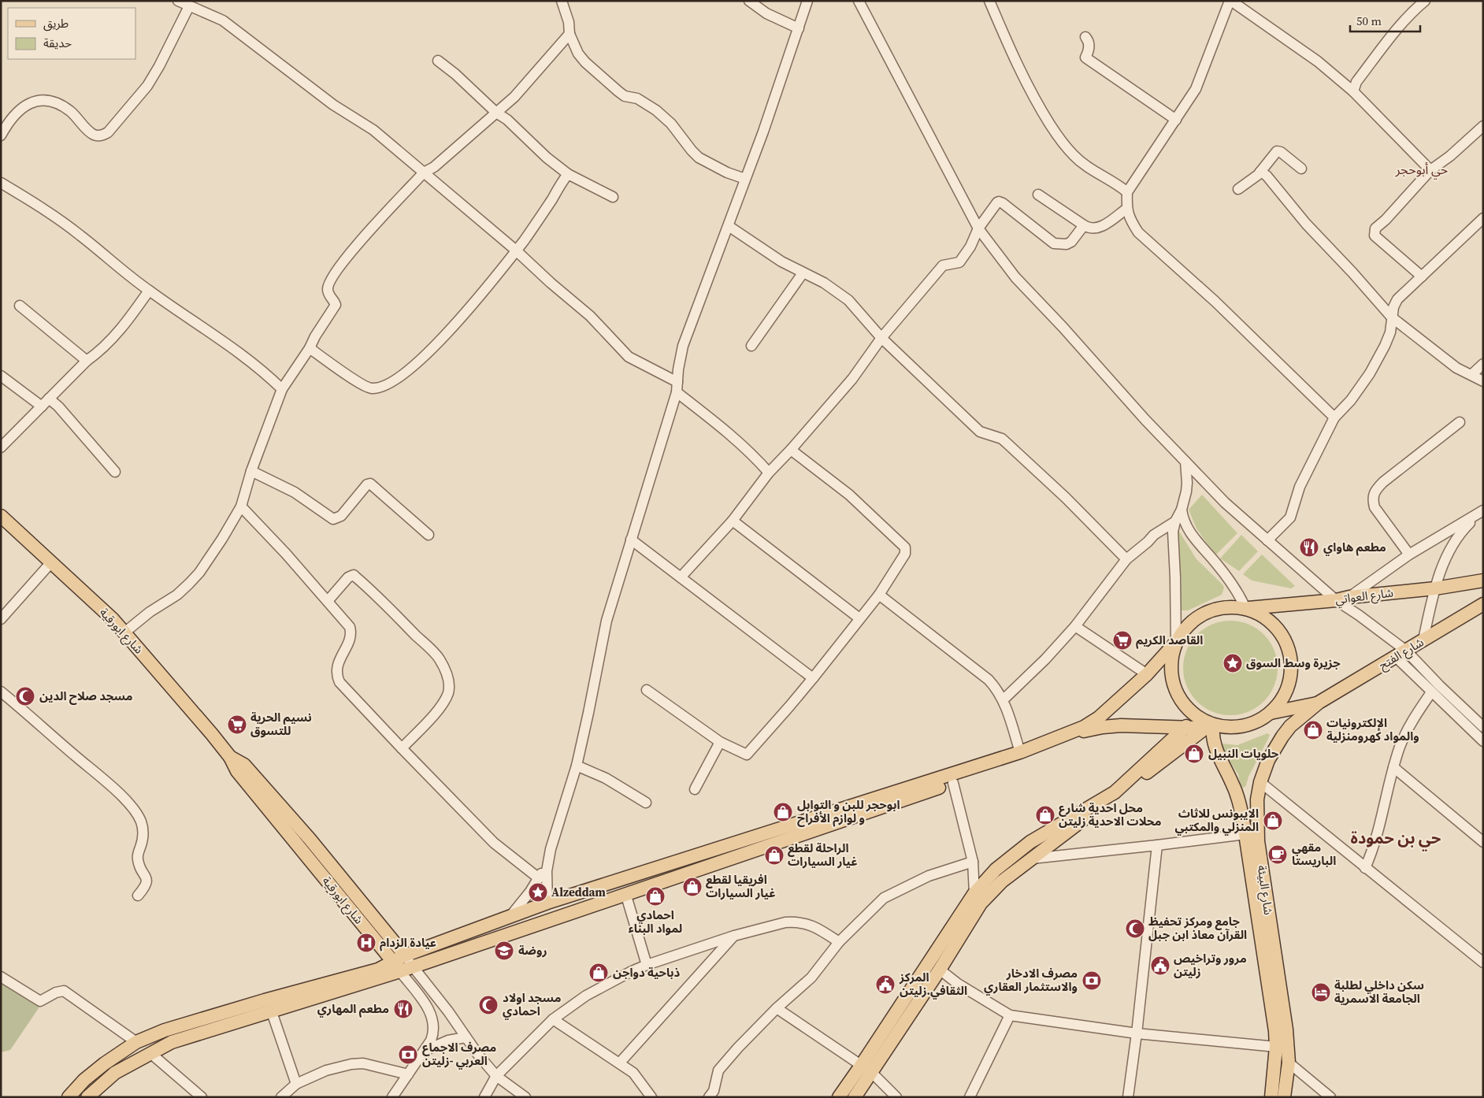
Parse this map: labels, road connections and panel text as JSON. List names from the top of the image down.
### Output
{
  "streets": {
    "main road": [
      "شارع العواتي",
      "شارع ابورقية",
      "شارع الفتح",
      "شارع البيئة"
    ]
  },
  "crossings": [
    ["شارع العواتي", "شارع البيئة"],
    ["شارع الفتح", "شارع البيئة"]
  ],
  "districts": ["حي أبوحجر", "حي بن حمودة"],
  "places": {
    "restaurant": ["مطعم هاواي", "مطعم المهاري"],
    "supermarket": ["القاصد الكريم", "نسيم الحرية للتسوق"],
    "place": ["جزيرة وسط السوق", "Alzeddam"],
    "mosque": ["مسجد صلاح الدين", "جامع ومركز تحفيظ القرآن معاذ ابن جبل", "مسجد اولاد احمادي"],
    "shop": [
      "الإلكترونيات والمواد كهرومنزلية",
      "حلويات النبيل",
      "ابوحجر للبن و التوابل و لوازم الأفراح",
      "محل احدية شارع محلات الاحدية زليتن",
      "الايبونس للاثاث المنزلي والمكتبي",
      "الراحلة لقطع غيار السيارات",
      "افريقيا لقطع غيار السيارات",
      "احمادي لمواد البناء",
      "ذباحية دواجن"
    ],
    "cafe": ["مقهي الباريستا"],
    "hospital": ["عيادة الزدام"],
    "school or university": ["روضة"],
    "public building": ["مرور وتراخيص زليتن", "المركز الثقافي.زليتن"],
    "bank": ["مصرف اﻻدخار واﻻستثمار العقاري", "مصرف الاجماع العربي -زليتن"],
    "hotel": ["سكن داخلي لطلبة الجامعة اﻻسمرية"]
  },
  "legend": ["طريق", "حديقة"],
  "scale_bar": "50 m"
}
